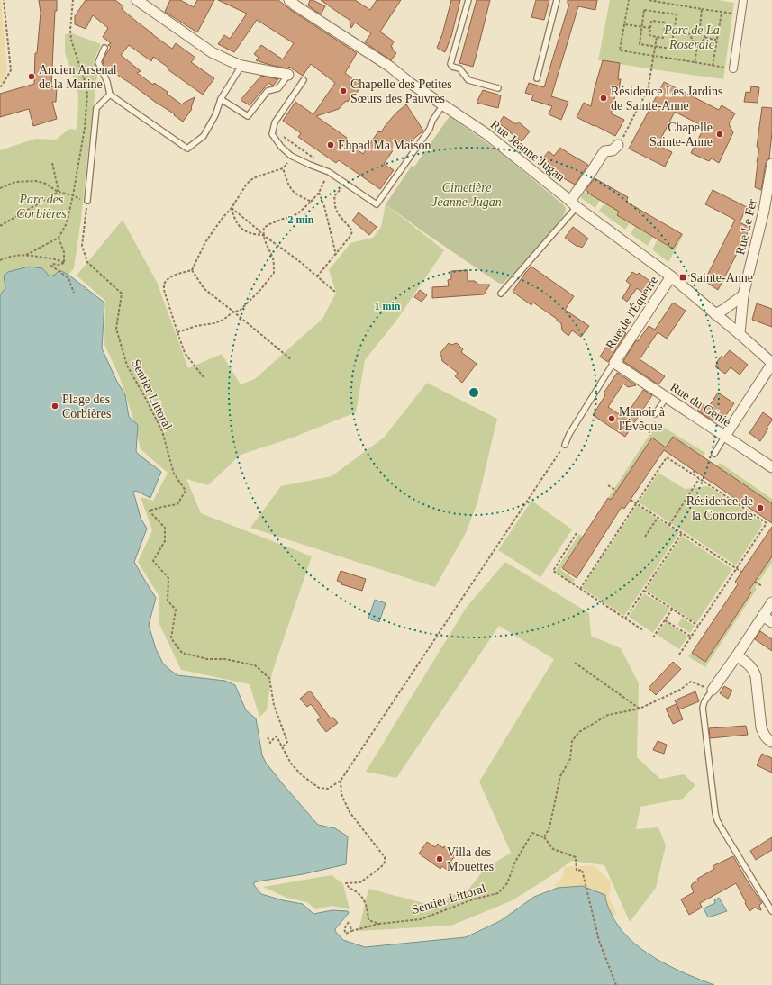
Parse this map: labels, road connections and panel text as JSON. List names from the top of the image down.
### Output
{
  "streets": {
    "street": [
      "Rue Jeanne Jugan",
      "Rue Le Fer",
      "Rue de l'Équerre",
      "Rue du Génie"
    ],
    "path": ["Sentier Littoral"]
  },
  "crossings": [
    ["Rue Jeanne Jugan", "Rue Le Fer"],
    ["Rue Jeanne Jugan", "Rue de l'Équerre"],
    ["Rue de l'Équerre", "Rue du Génie"]
  ],
  "parks": ["Parc de La Roseraie", "Cimetière Jeanne Jugan", "Parc des Corbières"],
  "places": {
    "other": [
      "Ancien Arsenal de la Marine",
      "Chapelle des Petites Sœurs des Pauvres",
      "Résidence Les Jardins de Sainte-Anne",
      "Chapelle Sainte-Anne",
      "Ehpad Ma Maison",
      "Plage des Corbières",
      "Manoir à l'Évêque",
      "Résidence de la Concorde",
      "Villa des Mouettes"
    ],
    "transit": ["Sainte-Anne"]
  },
  "rings": ["2 min", "1 min"]
}
